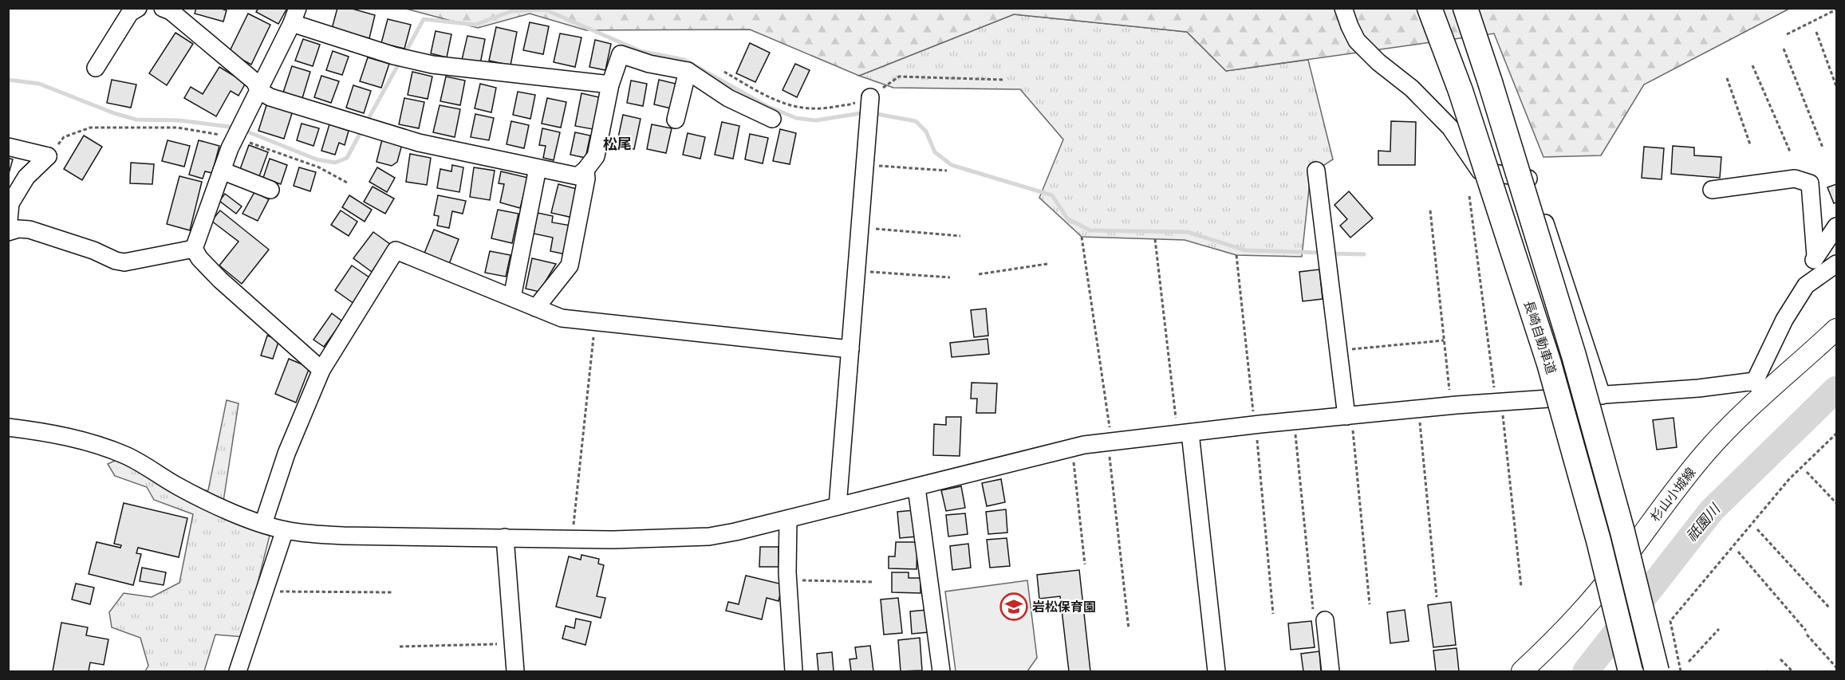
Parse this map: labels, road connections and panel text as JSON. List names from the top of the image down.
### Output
{
  "streets": {
    "highway": ["長崎自動車道"],
    "main road": ["杉山小城線"]
  },
  "districts": ["松尾"],
  "water": ["祇園川"],
  "places": {
    "school or university": ["岩松保育園"]
  }
}
